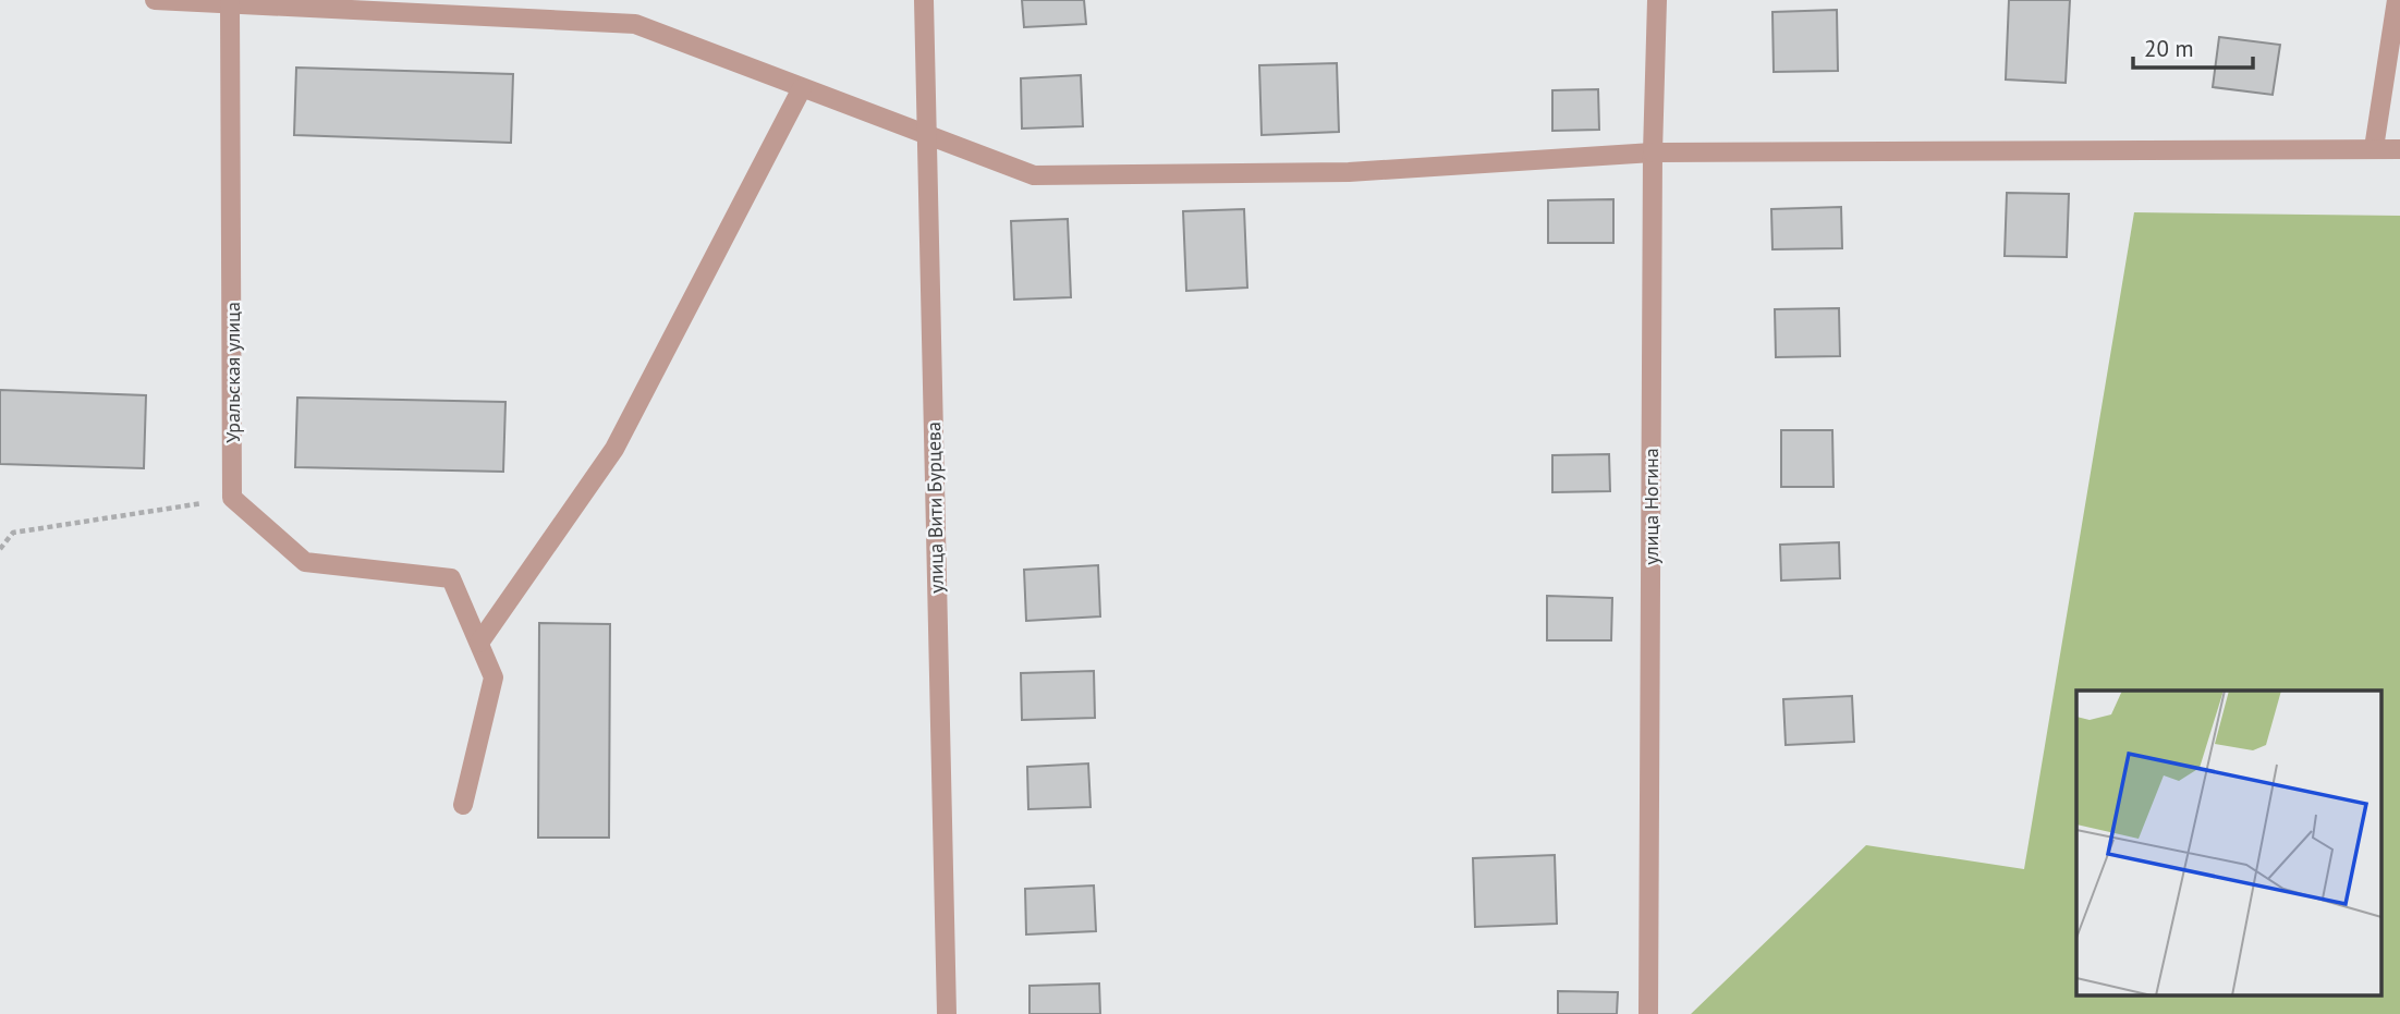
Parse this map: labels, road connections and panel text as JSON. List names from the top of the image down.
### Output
{
  "streets": {
    "street": ["Уральская улица", "улица Ногина", "улица Вити Бурцева"]
  },
  "scale_bar": "20 m"
}
